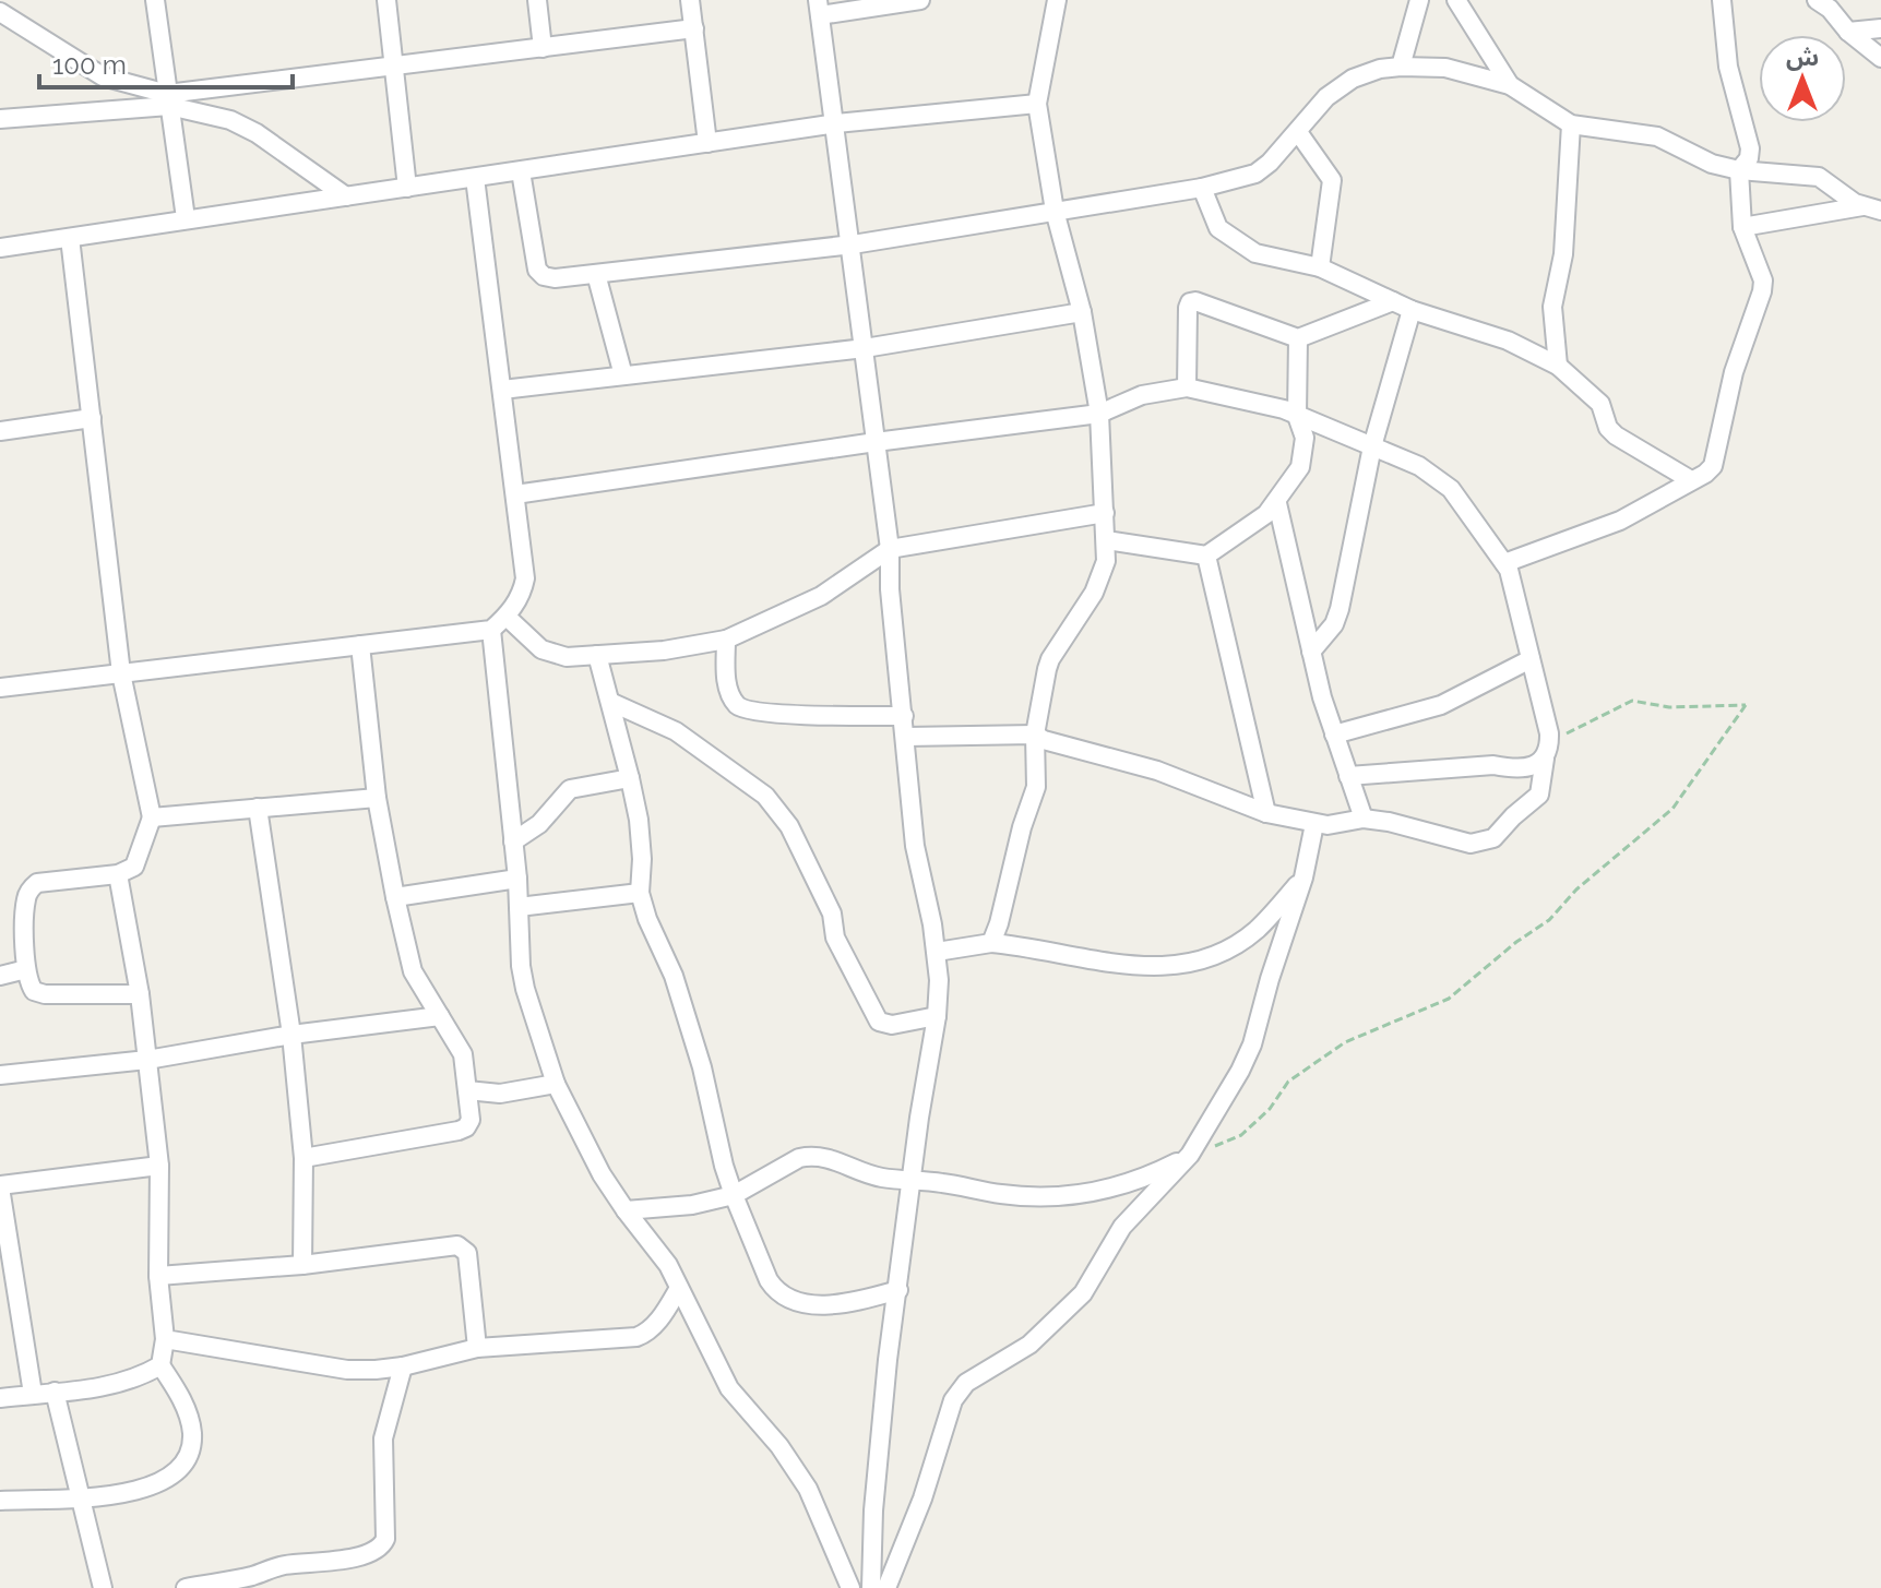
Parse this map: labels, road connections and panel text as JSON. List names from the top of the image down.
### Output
{
  "scale_bar": "100 m",
  "north": "top"
}
